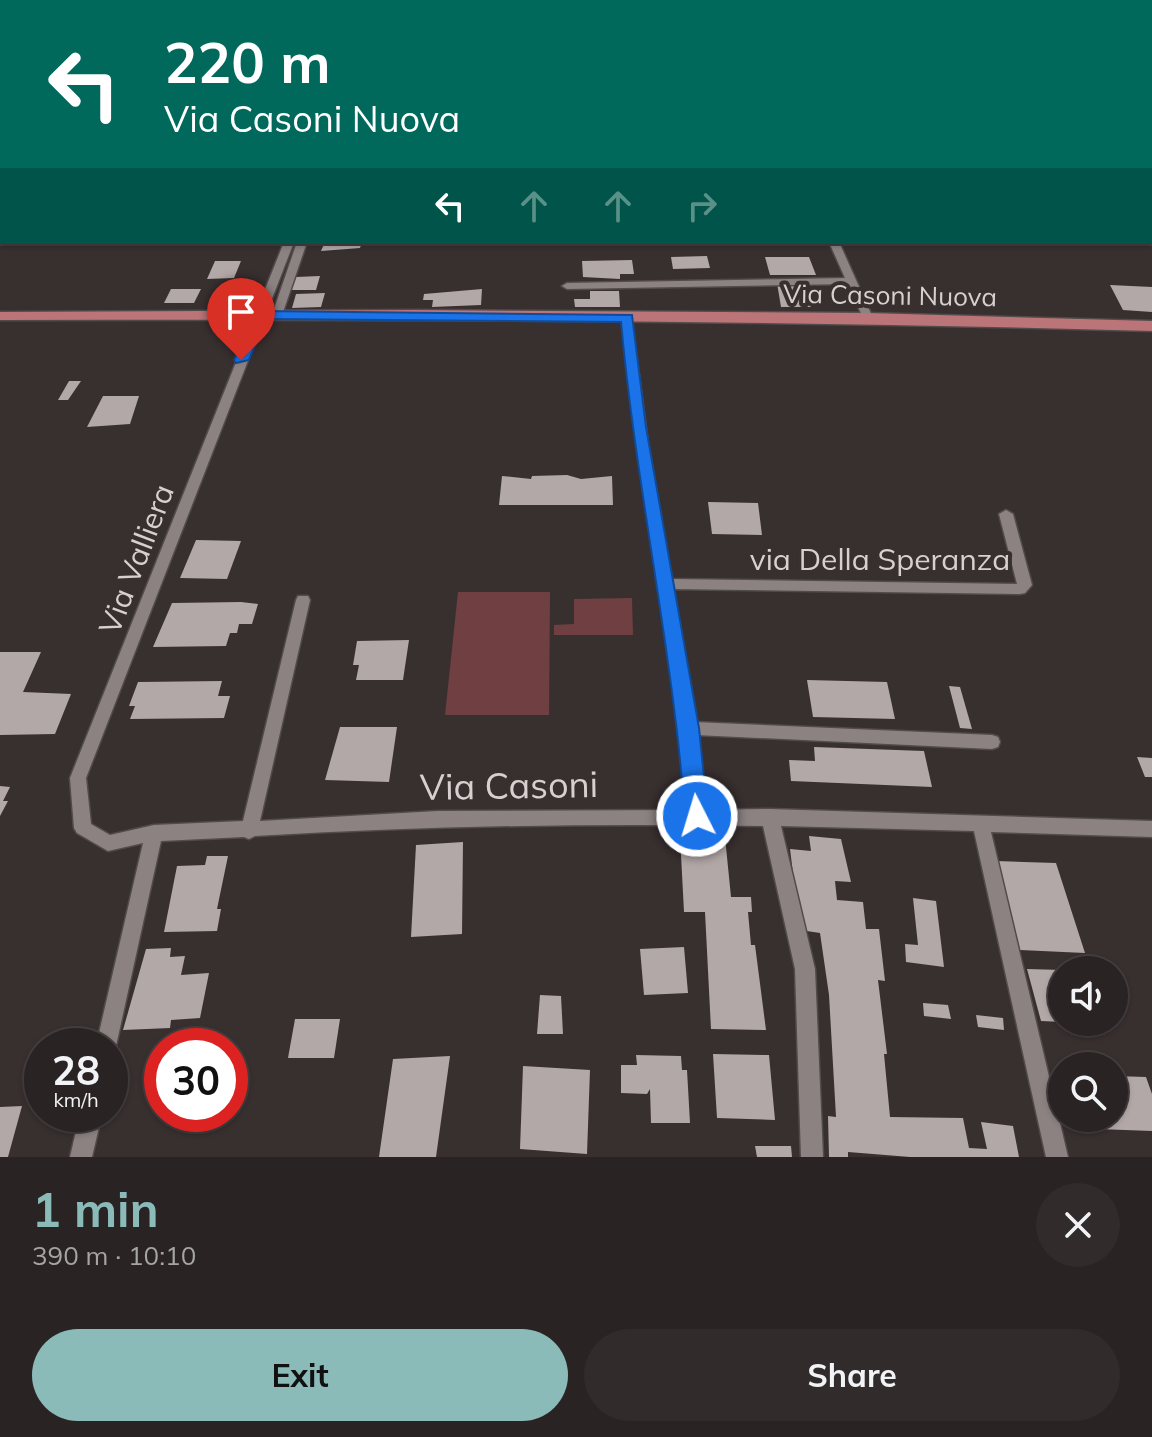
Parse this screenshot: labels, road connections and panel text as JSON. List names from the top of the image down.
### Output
{
  "streets": {
    "main road": ["Via Casoni Nuova"],
    "street": ["Via Valliera", "via Della Speranza", "Via Casoni"]
  },
  "crossings": [
    ["Via Casoni Nuova", "Via Valliera"],
    ["Via Valliera", "Via Casoni"]
  ],
  "page": {
    "turn": ["220 m", "Via Casoni Nuova"],
    "speed": "28 km/h",
    "limit": "30",
    "heading": ["1 min", "390 m · 10:10"],
    "buttons": ["Exit", "Share"]
  }
}
